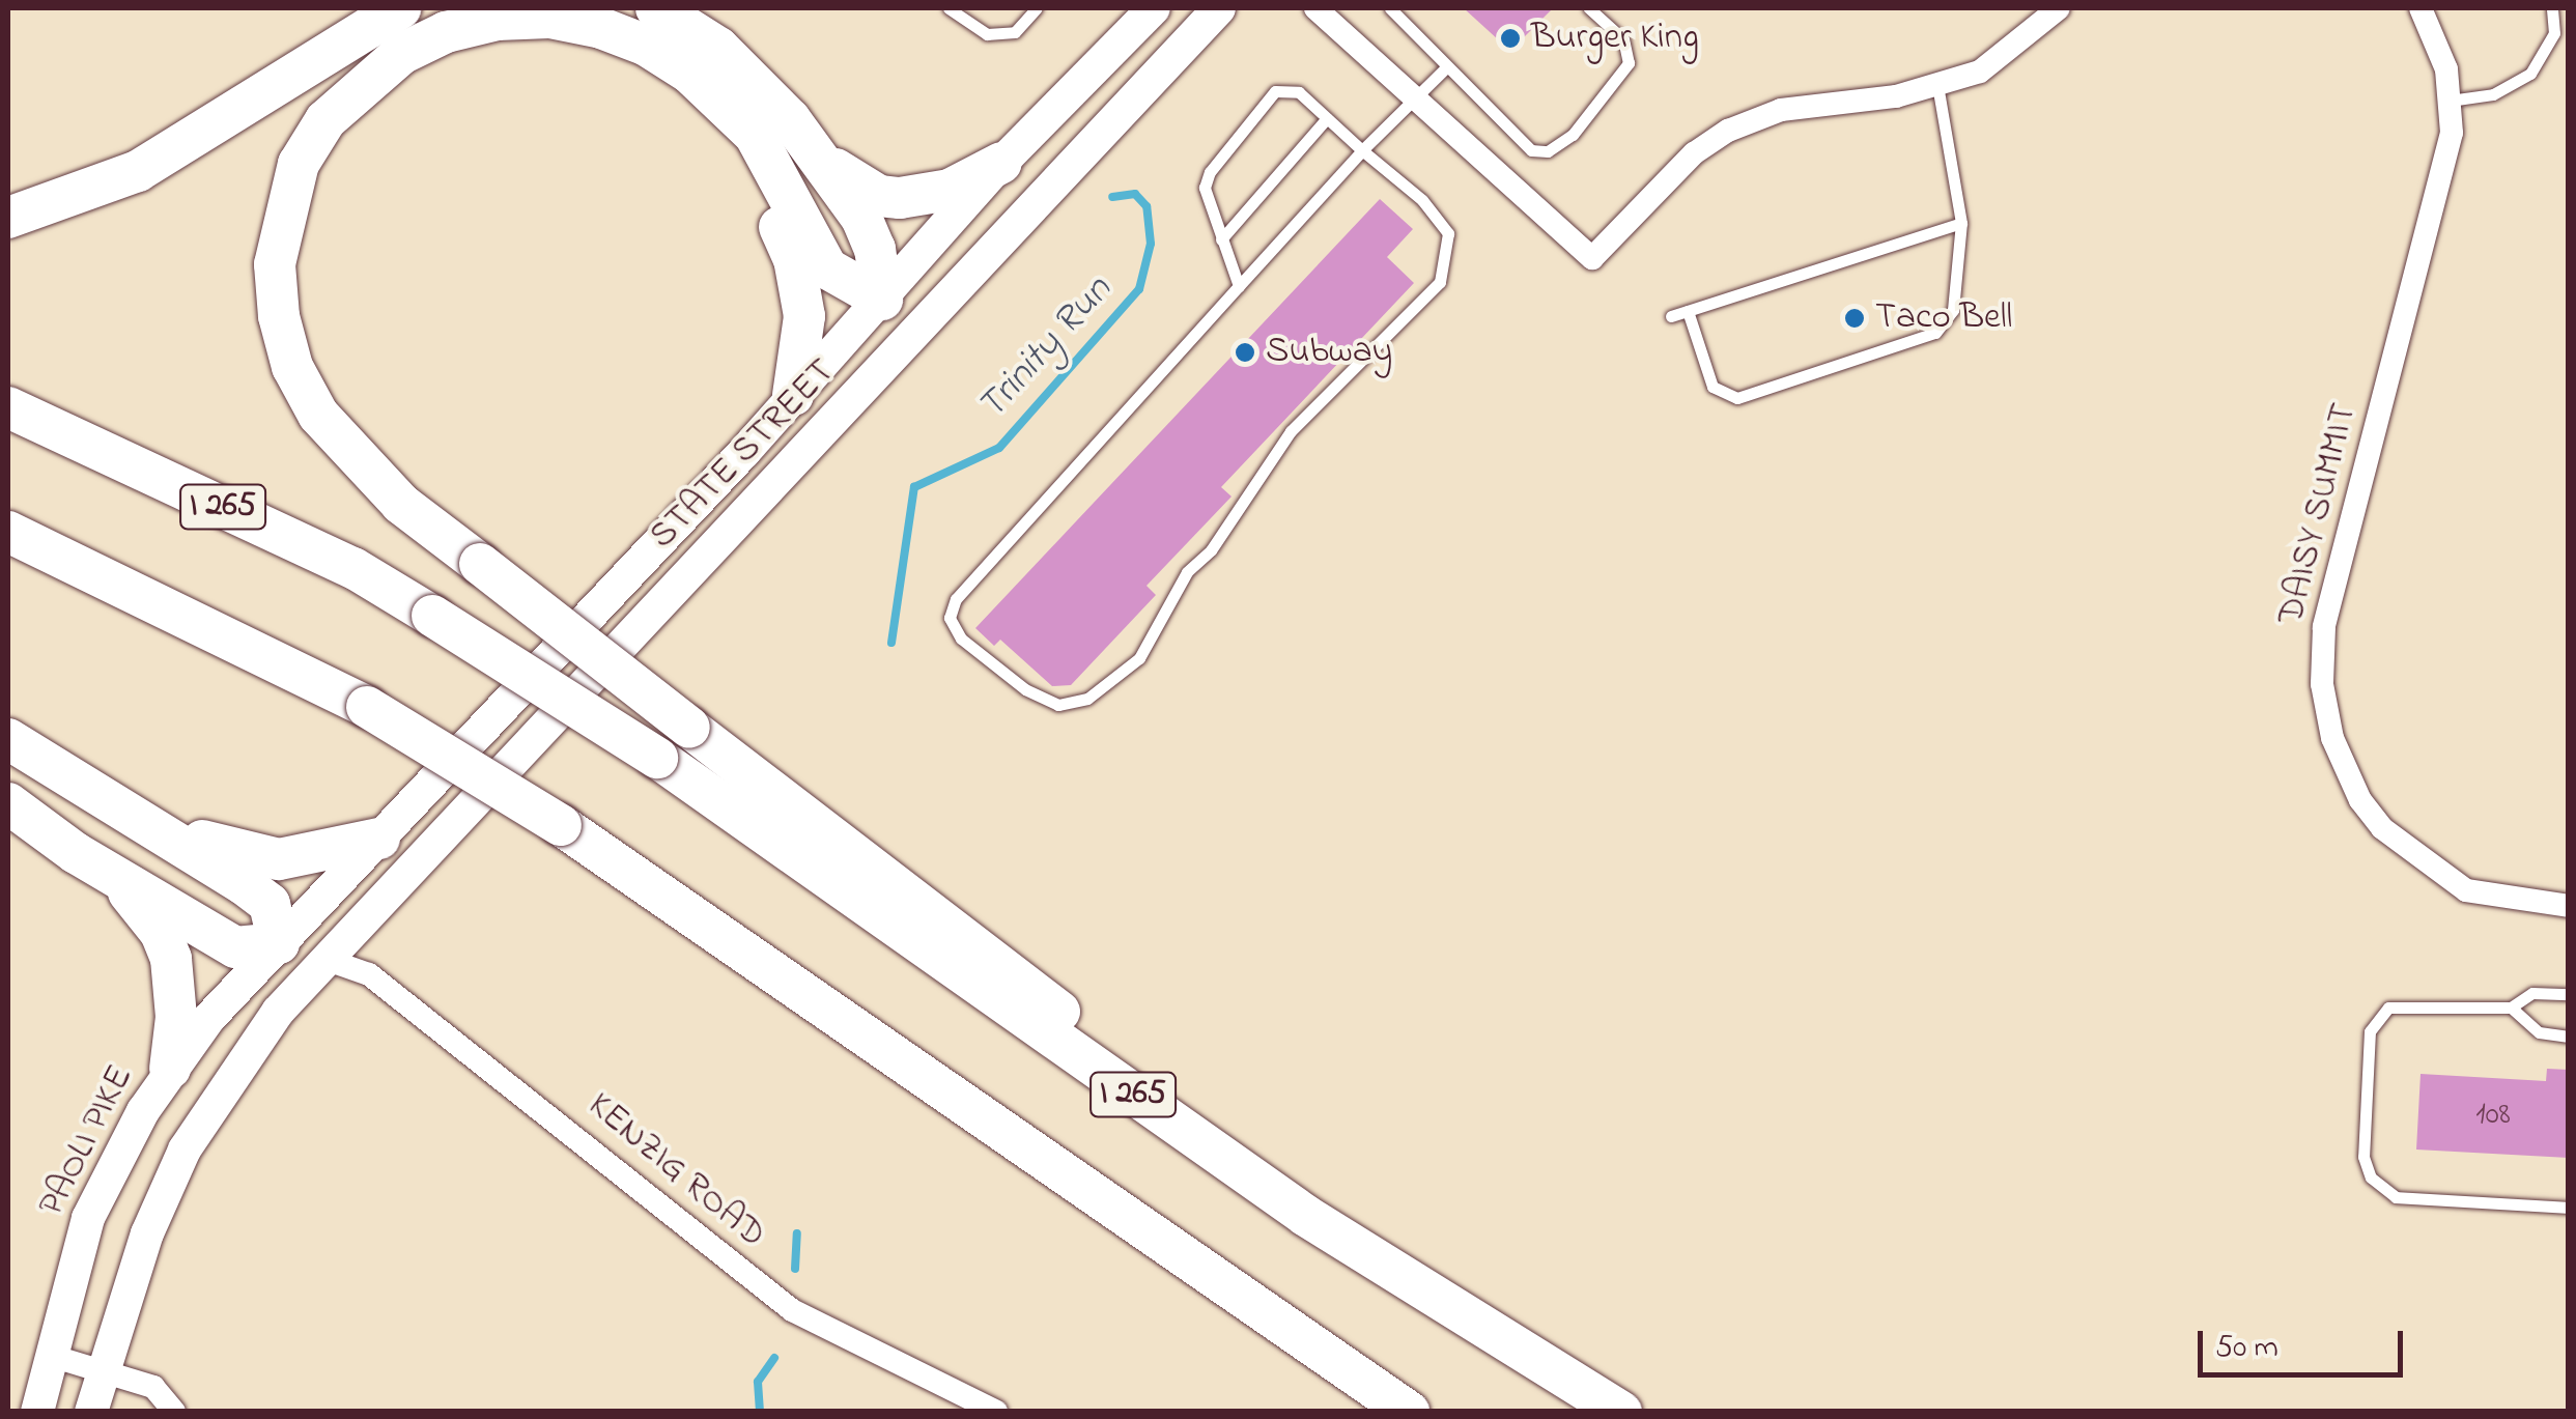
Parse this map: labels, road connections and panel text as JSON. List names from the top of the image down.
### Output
{
  "streets": {
    "highway": ["I 265"],
    "main road": ["STATE STREET", "PAOLI PIKE"],
    "street": ["DAISY SUMMIT", "KENZIG ROAD"]
  },
  "crossings": [
    ["STATE STREET", "PAOLI PIKE"],
    ["STATE STREET", "KENZIG ROAD"]
  ],
  "water": ["Trinity Run"],
  "places": ["Burger King", "Taco Bell", "Subway"],
  "house_numbers": ["108"],
  "scale_bar": "50 m"
}
